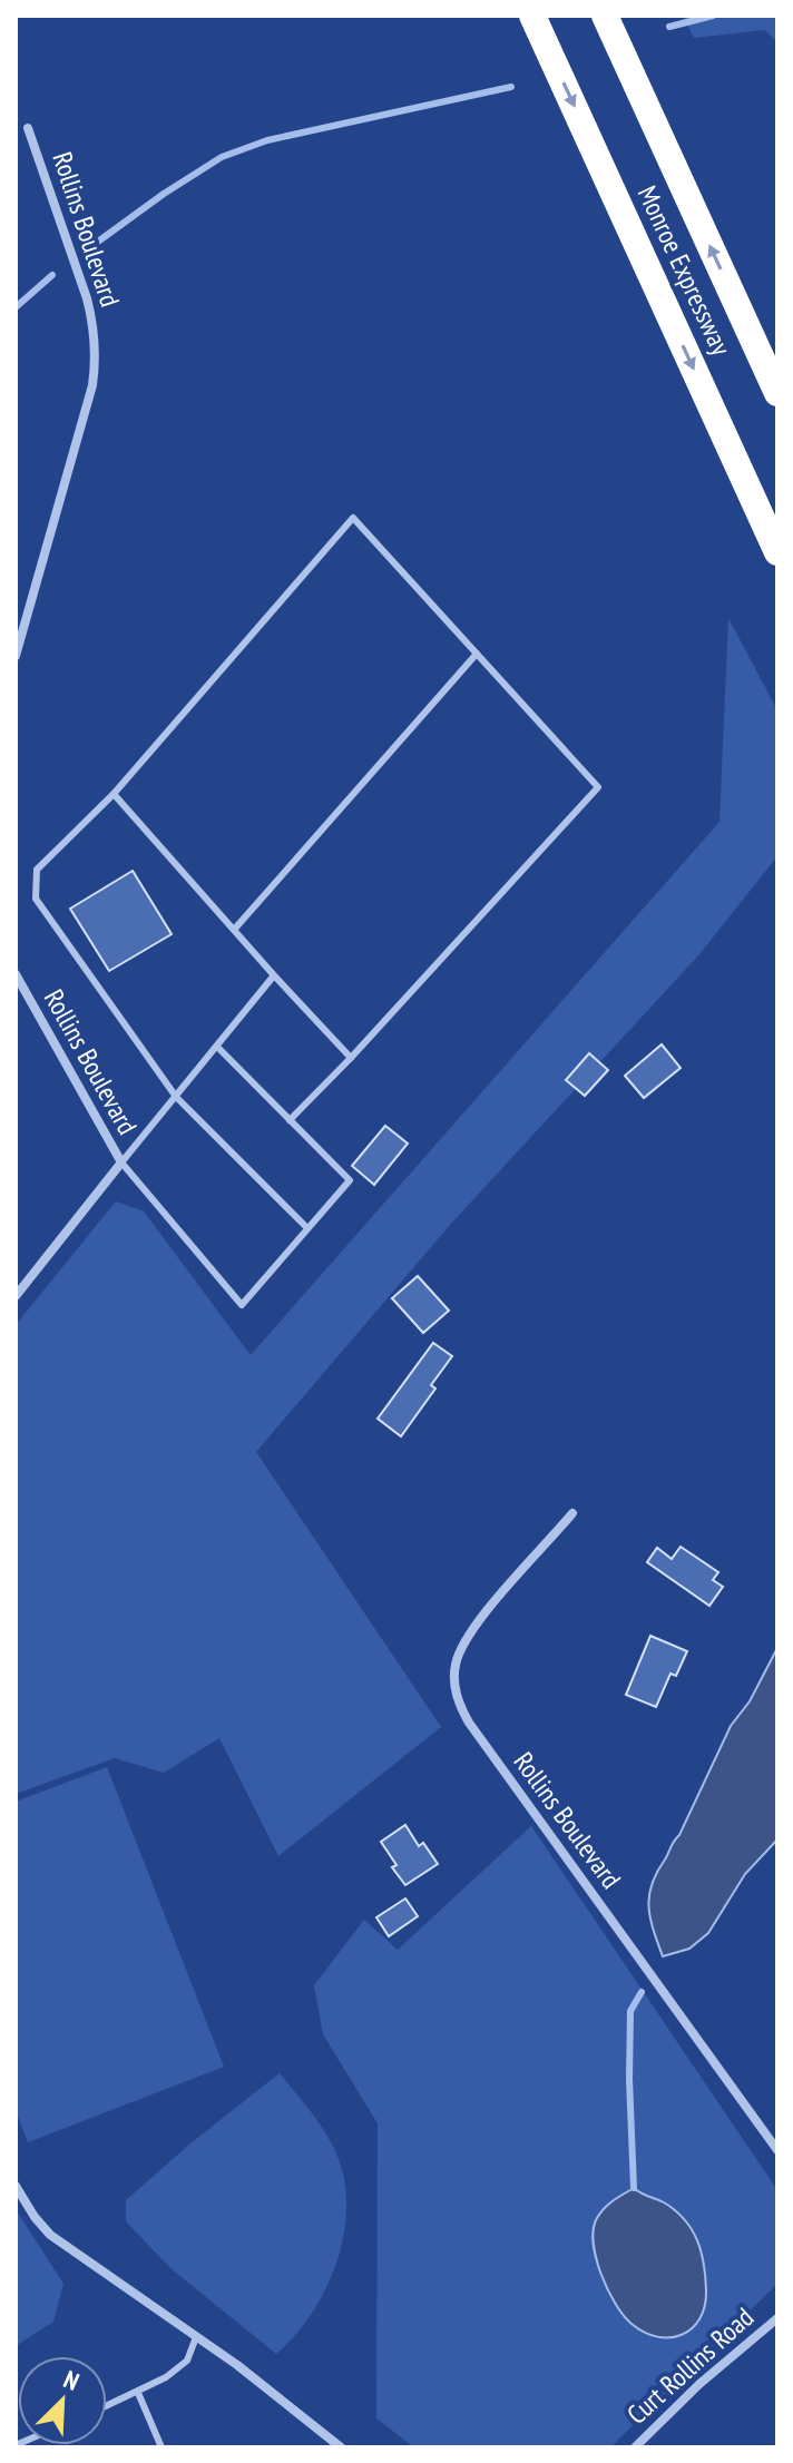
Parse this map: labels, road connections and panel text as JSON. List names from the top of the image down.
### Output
{
  "streets": {
    "highway": ["Monroe Expressway"],
    "street": ["Rollins Boulevard", "Curt Rollins Road"]
  },
  "north": "top right"
}
